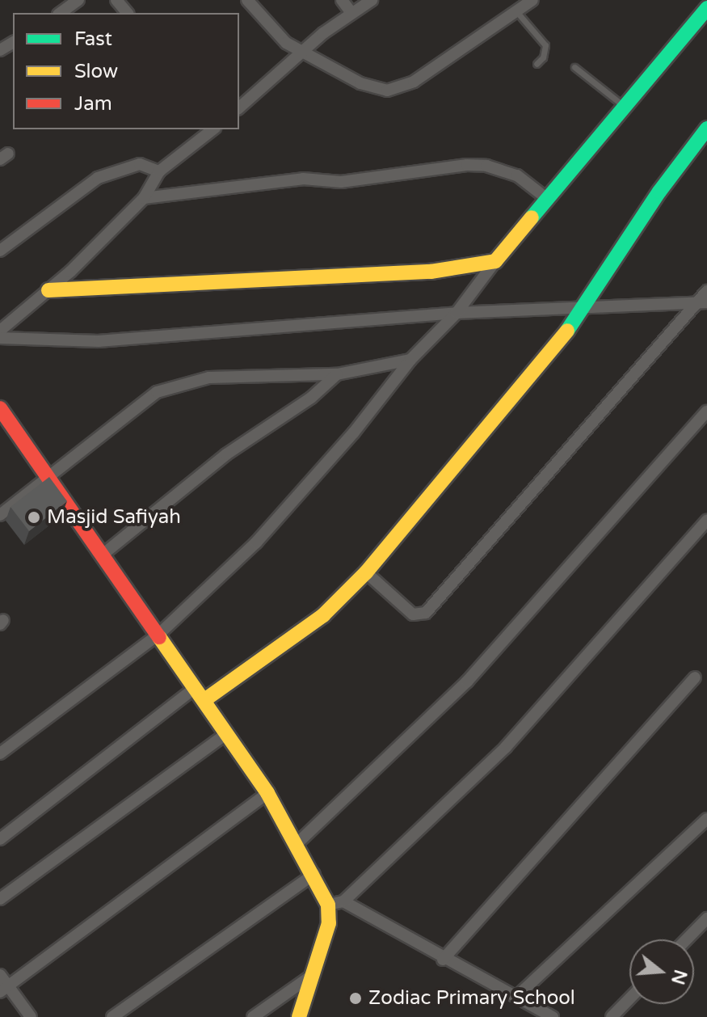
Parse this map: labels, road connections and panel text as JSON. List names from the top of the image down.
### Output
{
  "places": ["Masjid Safiyah", "Zodiac Primary School"],
  "legend": ["Fast", "Slow", "Jam"],
  "north": "right"
}
